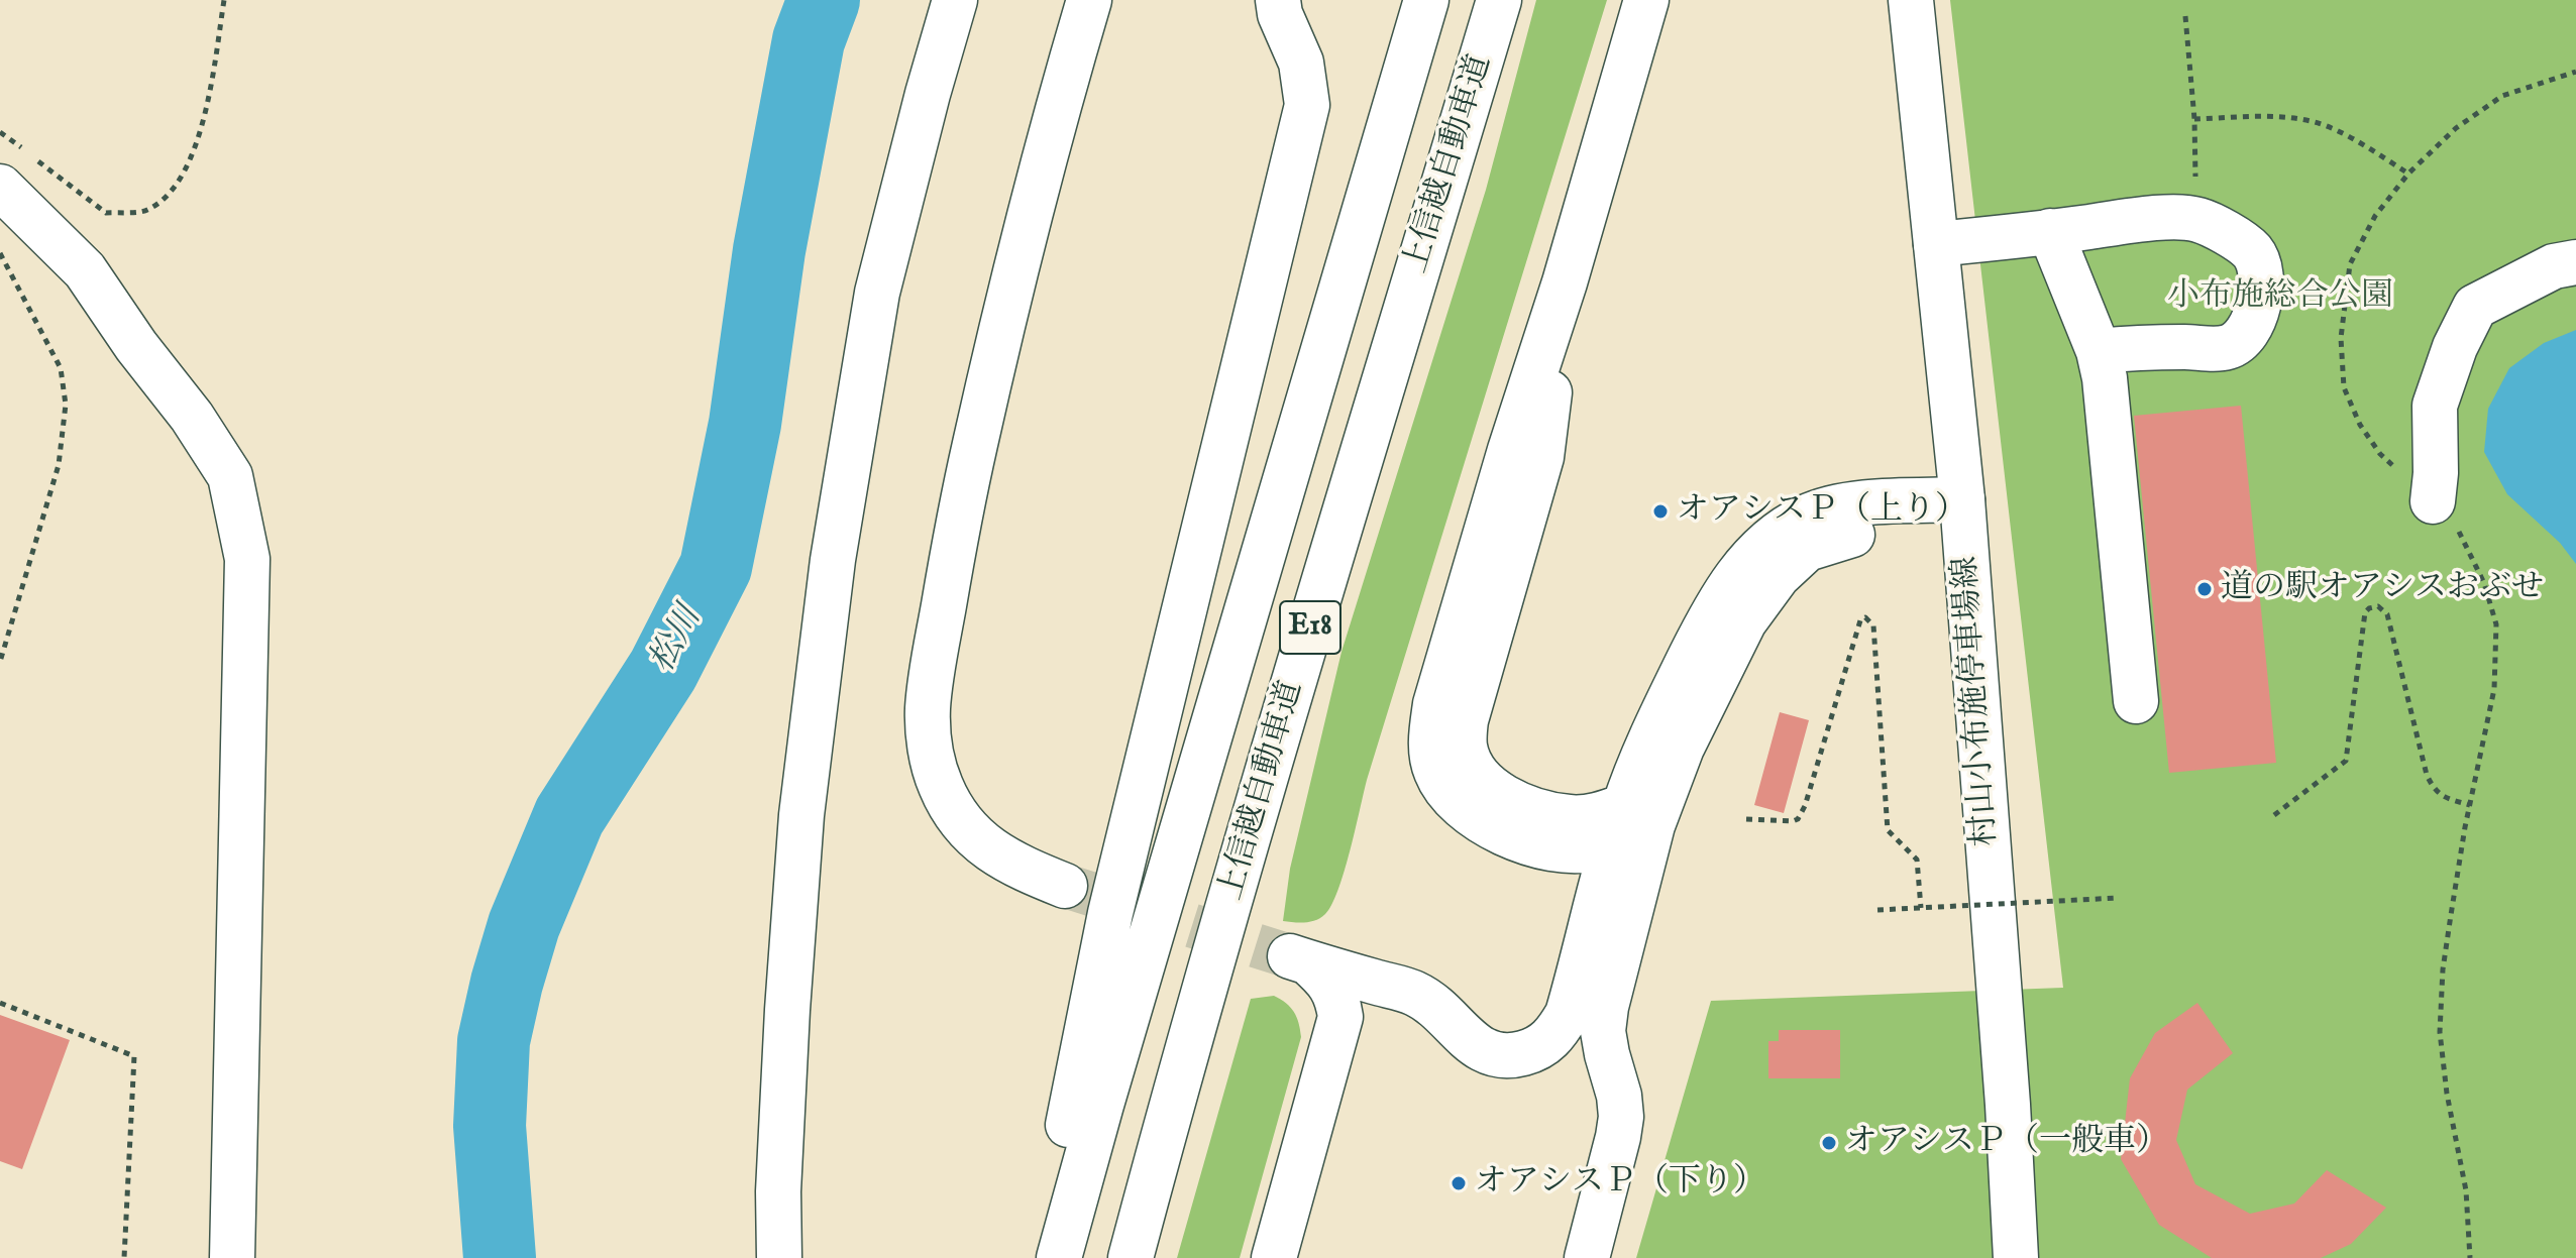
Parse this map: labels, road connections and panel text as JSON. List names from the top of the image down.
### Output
{
  "streets": {
    "main road": ["上信越自動車道", "E18", "村山小布施停車場線"]
  },
  "water": ["松川"],
  "parks": ["小布施総合公園"],
  "places": [
    "オアシスＰ（上り）",
    "道の駅オアシスおぶせ",
    "オアシスＰ（一般車）",
    "オアシスＰ（下り）"
  ]
}
